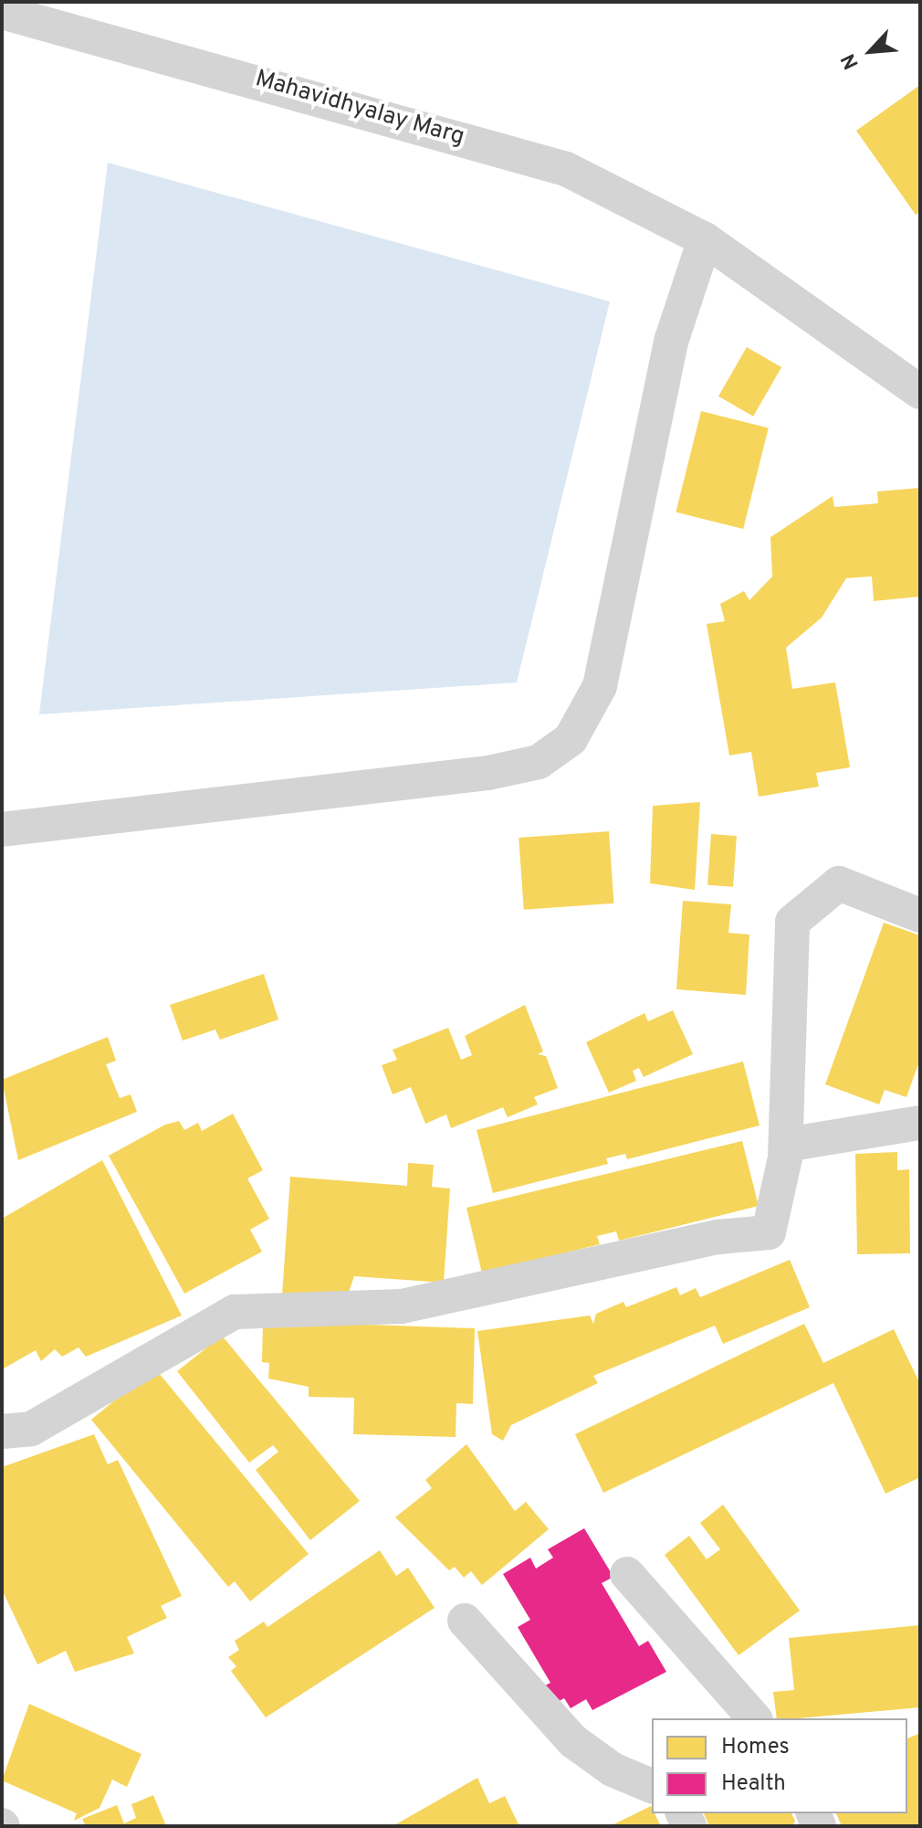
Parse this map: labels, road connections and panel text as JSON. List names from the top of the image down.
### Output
{
  "streets": {
    "street": ["Mahavidhyalay Marg"]
  },
  "legend": ["Homes", "Health"],
  "north": "bottom left"
}
